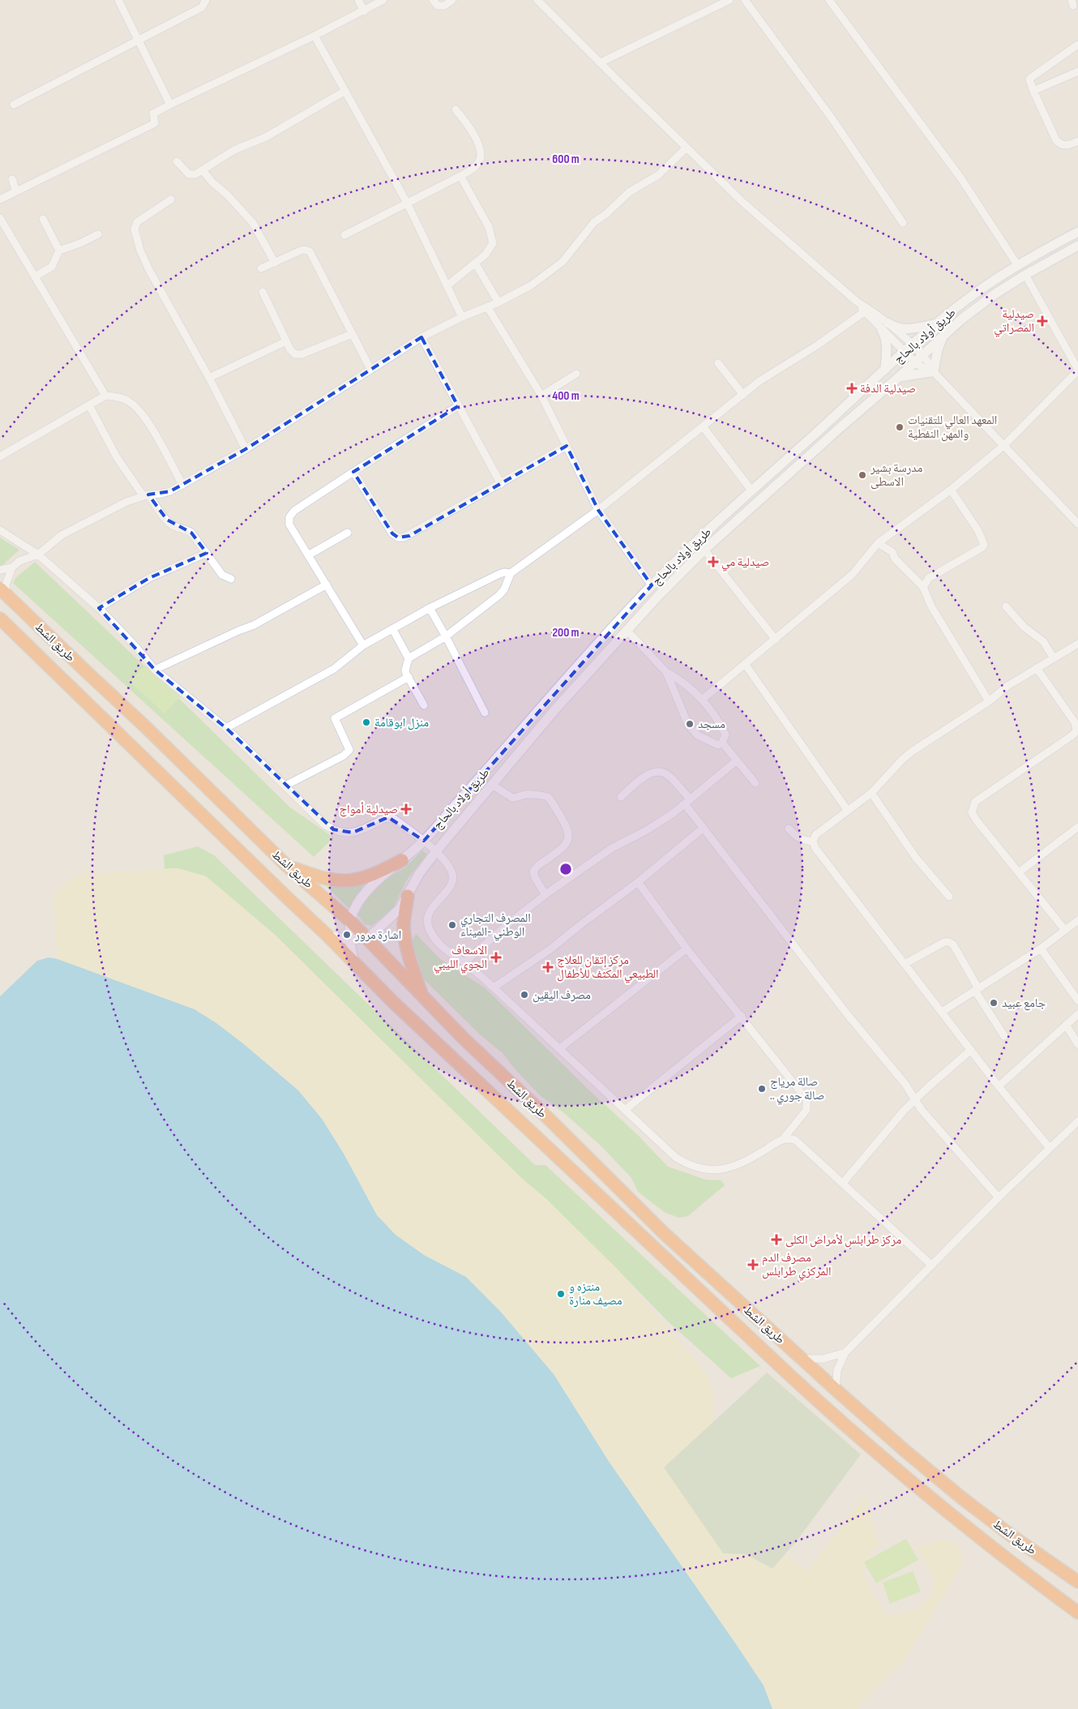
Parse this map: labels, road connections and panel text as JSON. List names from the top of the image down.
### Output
{
  "streets": {
    "highway": ["طريق الشط"],
    "main road": ["طريق أولاد بالحاج"]
  },
  "crossings": [
    ["طريق أولاد بالحاج", "طريق الشط"]
  ],
  "places": {
    "health": [
      "صيدلية المصراتي",
      "صيدلية الدفة",
      "صيدلية مي",
      "صيدلية أمواج",
      "الاسعاف الجوي الليبي",
      "مركز إتقان للعلاج الطبيعي المكثف للأطفال",
      "مركز طرابلس لأمراض الكلى",
      "مصرف الدم المركزي طرابلس"
    ],
    "other": [
      "المعهد العالي للتقنيات والمهن النفطية",
      "مدرسة بشير الاسطى",
      "منزل ابوقامة",
      "مسجد",
      "المصرف التجاري الوطني -الميناء",
      "اشارة مرور",
      "مصرف اليقين",
      "جامع عبيد",
      "صالة مرياج .. صالة جوري",
      "منتزه و مصيف منارة"
    ]
  },
  "rings": ["600 m", "400 m", "200 m"]
}
